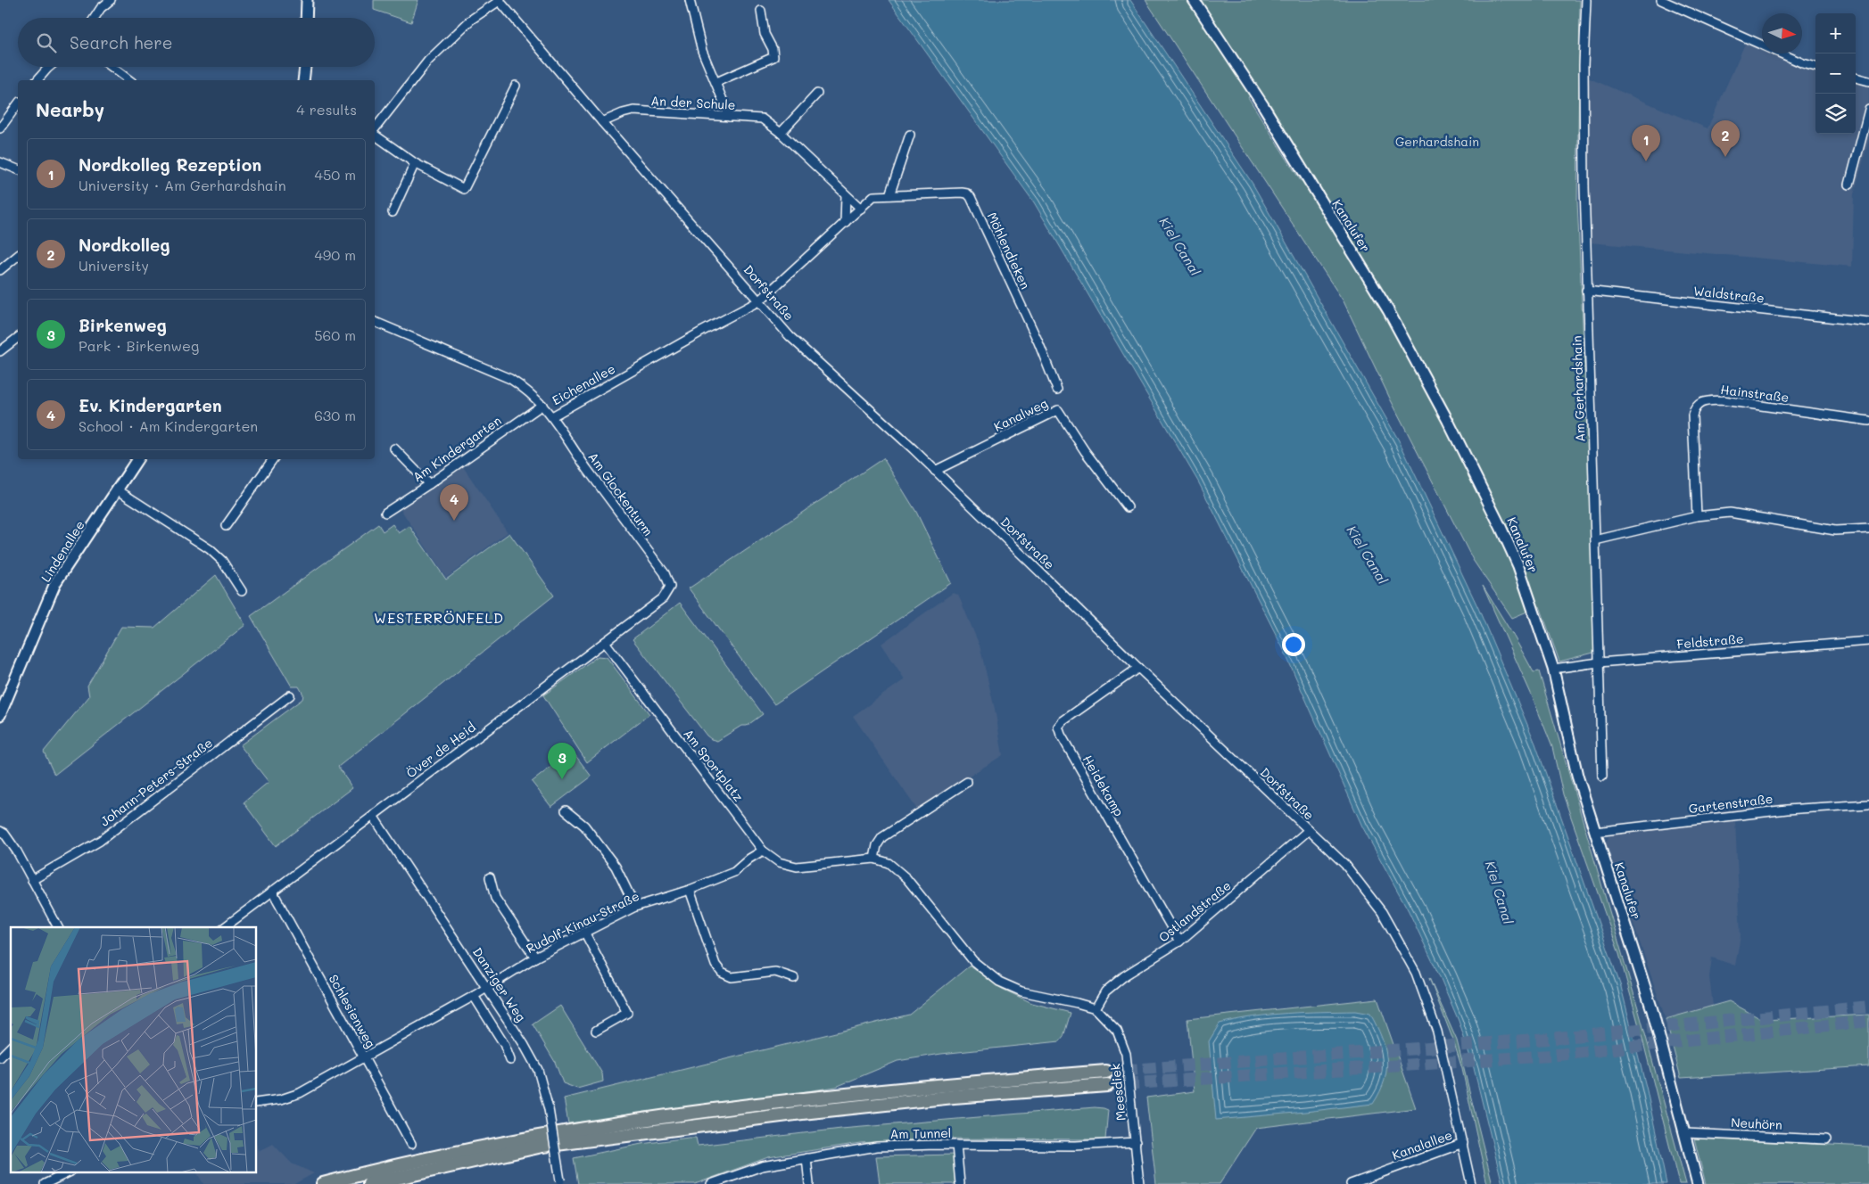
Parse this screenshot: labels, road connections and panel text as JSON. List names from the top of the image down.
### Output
{
  "streets": {
    "street": [
      "An der Schule",
      "Kanalufer",
      "Möhlendieken",
      "Dorfstraße",
      "Waldstraße",
      "Eichenallee",
      "Am Gerhardshain",
      "Hainstraße",
      "Kanalweg",
      "Am Kindergarten",
      "Am Glockenturm",
      "Lindenallee",
      "Feldstraße",
      "Över de Heid",
      "Am Sportplatz",
      "Johann-Peters-Straße",
      "Heidekamp",
      "Gartenstraße",
      "Ostlandstraße",
      "Rudolf-Kinau-Straße",
      "Danziger Weg",
      "Schlesienweg",
      "Meesdiek",
      "Neuhörn",
      "Am Tunnel",
      "Kanalallee"
    ]
  },
  "crossings": [
    ["An der Schule", "Möhlendieken"],
    ["An der Schule", "Dorfstraße"],
    ["Kanalufer", "Feldstraße"],
    ["Kanalufer", "Gartenstraße"],
    ["Kanalufer", "Neuhörn"],
    ["Möhlendieken", "Eichenallee"],
    ["Dorfstraße", "Eichenallee"],
    ["Dorfstraße", "Kanalweg"],
    ["Dorfstraße", "Heidekamp"],
    ["Dorfstraße", "Ostlandstraße"],
    ["Dorfstraße", "Kanalallee"],
    ["Waldstraße", "Am Gerhardshain"],
    ["Eichenallee", "Am Kindergarten"],
    ["Eichenallee", "Am Glockenturm"],
    ["Am Gerhardshain", "Feldstraße"],
    ["Am Glockenturm", "Över de Heid"],
    ["Över de Heid", "Am Sportplatz"],
    ["Över de Heid", "Danziger Weg"],
    ["Över de Heid", "Schlesienweg"],
    ["Am Sportplatz", "Rudolf-Kinau-Straße"],
    ["Heidekamp", "Ostlandstraße"],
    ["Ostlandstraße", "Meesdiek"],
    ["Rudolf-Kinau-Straße", "Danziger Weg"],
    ["Rudolf-Kinau-Straße", "Schlesienweg"],
    ["Meesdiek", "Am Tunnel"]
  ],
  "districts": ["WESTERRÖNFELD"],
  "water": ["Kiel Canal"],
  "parks": ["Gerhardshain"],
  "north": "right",
  "page": {
    "map_buttons": ["+", "−"],
    "search": "Search here",
    "heading": ["Nearby", "4 results"],
    "pins": [
      "2",
      "1",
      "4",
      "3"
    ],
    "list": [
      {
        "mark": "1",
        "name": "Nordkolleg Rezeption",
        "note": "University · Am Gerhardshain",
        "value": "450 m"
      },
      {
        "mark": "2",
        "name": "Nordkolleg",
        "note": "University",
        "value": "490 m"
      },
      {
        "mark": "3",
        "name": "Birkenweg",
        "note": "Park · Birkenweg",
        "value": "560 m"
      },
      {
        "mark": "4",
        "name": "Ev. Kindergarten",
        "note": "School · Am Kindergarten",
        "value": "630 m"
      }
    ]
  }
}
